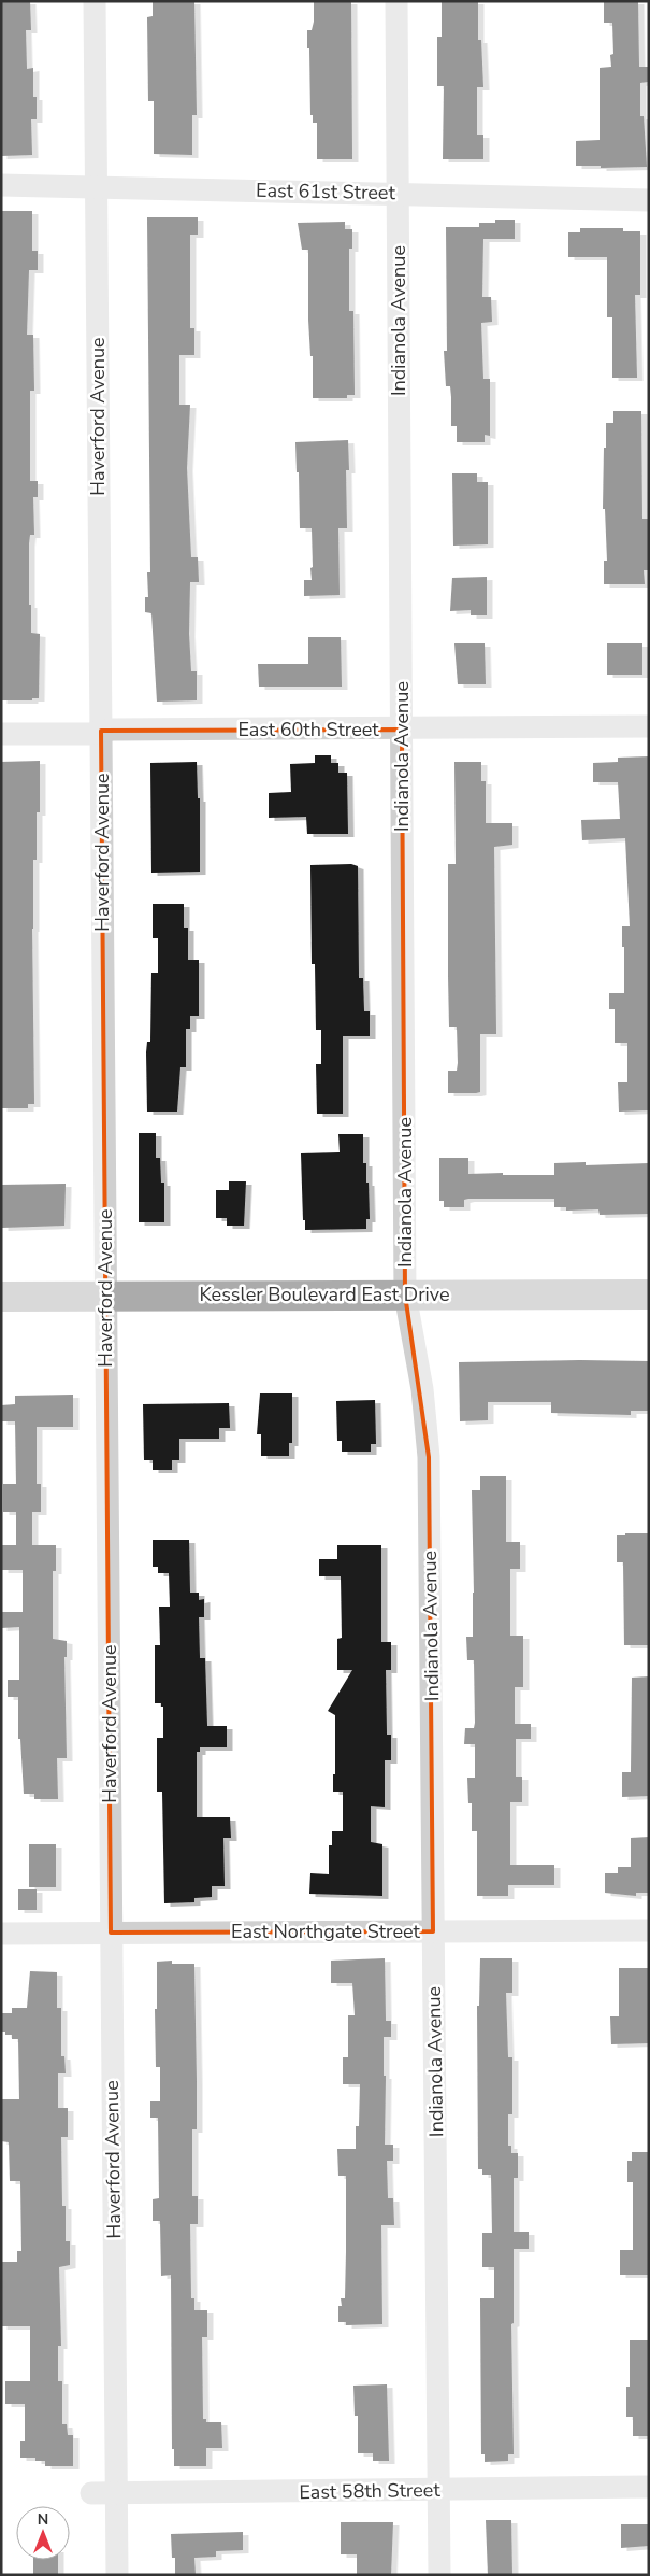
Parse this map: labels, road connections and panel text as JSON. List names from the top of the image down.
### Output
{
  "streets": {
    "main road": ["Kessler Boulevard East Drive"],
    "street": [
      "East 61st Street",
      "Indianola Avenue",
      "Haverford Avenue",
      "East 60th Street",
      "East Northgate Street",
      "East 58th Street"
    ]
  },
  "crossings": [
    ["East 61st Street", "Indianola Avenue"],
    ["East 61st Street", "Haverford Avenue"],
    ["Indianola Avenue", "East 60th Street"],
    ["Indianola Avenue", "Kessler Boulevard East Drive"],
    ["Indianola Avenue", "East Northgate Street"],
    ["Indianola Avenue", "East 58th Street"],
    ["Haverford Avenue", "East 60th Street"],
    ["Haverford Avenue", "Kessler Boulevard East Drive"],
    ["Haverford Avenue", "East Northgate Street"],
    ["Haverford Avenue", "East 58th Street"]
  ],
  "north": "top"
}
